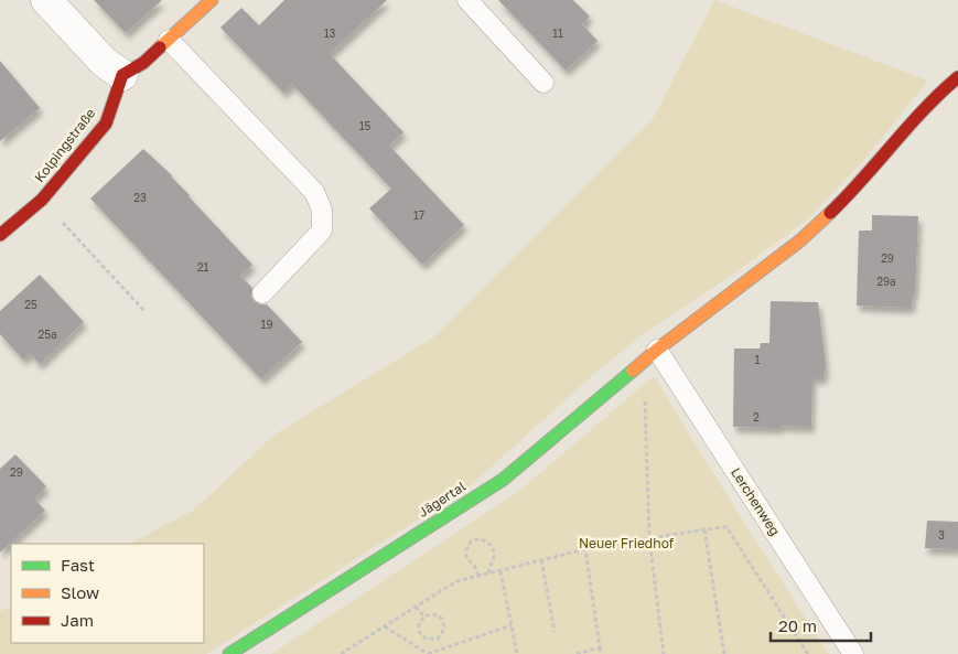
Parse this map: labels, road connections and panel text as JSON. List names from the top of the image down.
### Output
{
  "streets": {
    "street": ["Kolpingstraße", "Jägertal"],
    "lane": ["Lerchenweg"]
  },
  "crossings": [
    ["Jägertal", "Lerchenweg"]
  ],
  "parks": ["Neuer Friedhof"],
  "house_numbers": [
    "13",
    "11",
    "15",
    "23",
    "17",
    "29",
    "21",
    "29a",
    "25",
    "19",
    "25a",
    "1",
    "2",
    "29",
    "3"
  ],
  "legend": ["Fast", "Slow", "Jam"],
  "scale_bar": "20 m"
}
